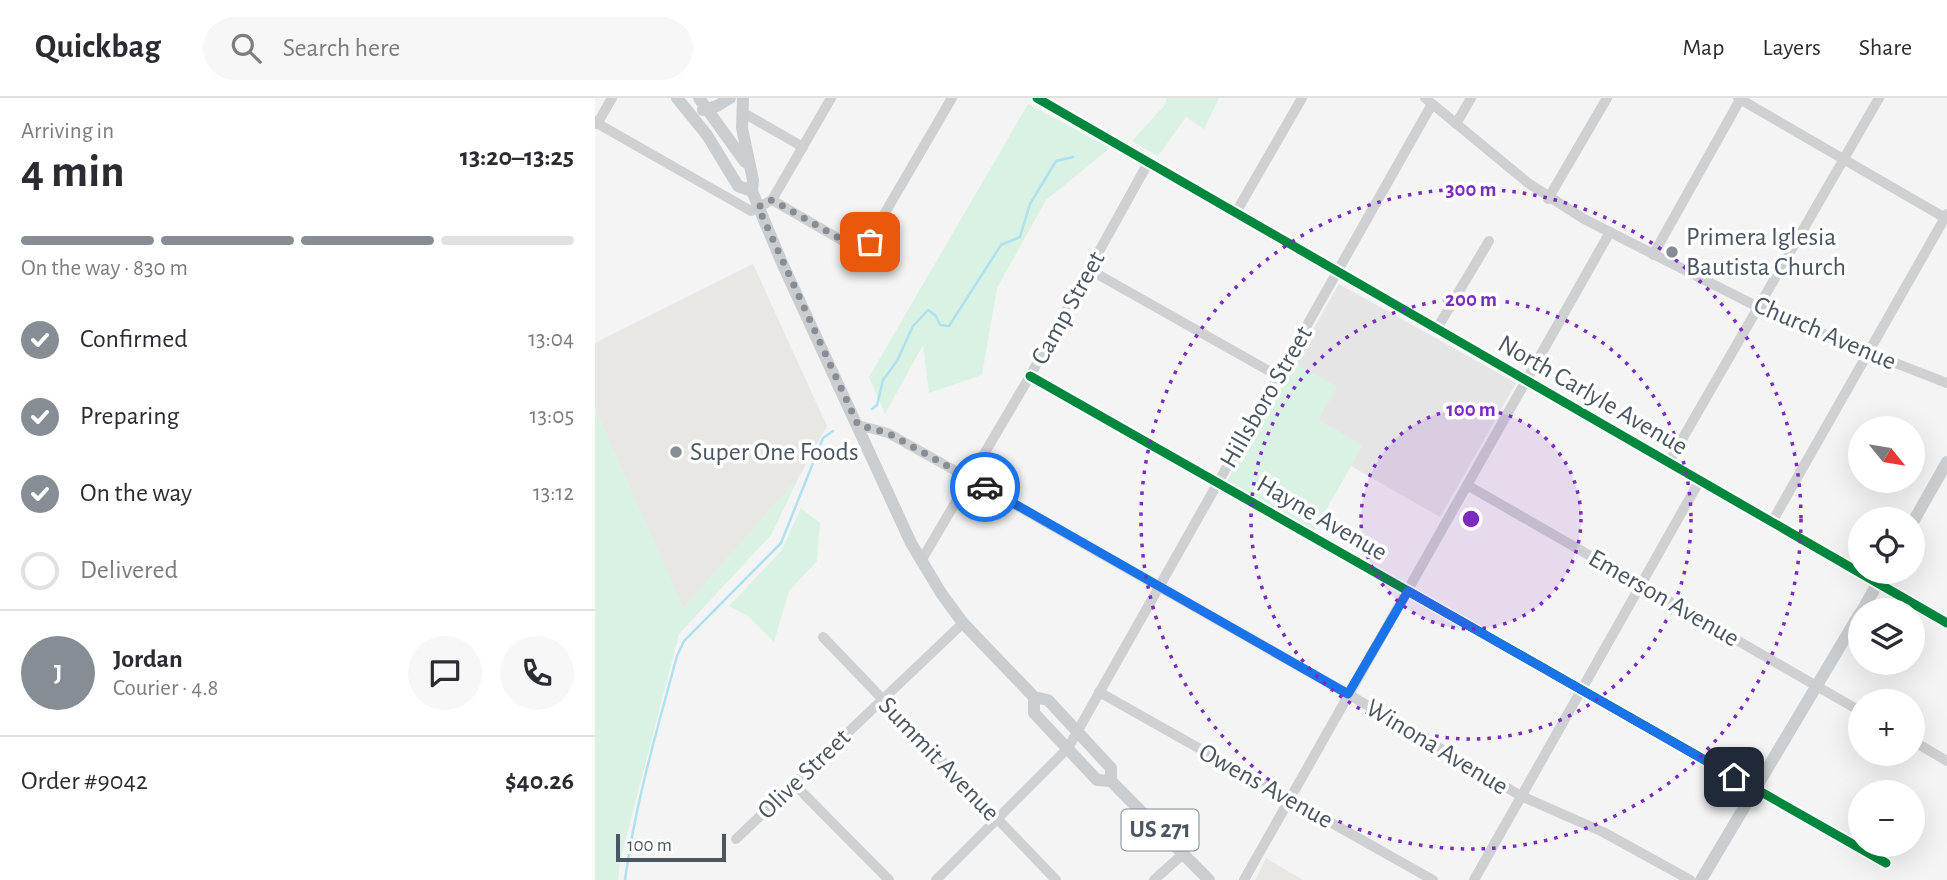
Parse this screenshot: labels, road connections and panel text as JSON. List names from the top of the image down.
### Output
{
  "streets": {
    "main road": ["US 271"],
    "street": [
      "Camp Street",
      "Church Avenue",
      "North Carlyle Avenue",
      "Hillsboro Street",
      "Hayne Avenue",
      "Emerson Avenue",
      "Winona Avenue",
      "Summit Avenue",
      "Olive Street",
      "Owens Avenue"
    ]
  },
  "crossings": [
    ["Camp Street", "North Carlyle Avenue"],
    ["Camp Street", "Hayne Avenue"],
    ["Camp Street", "Winona Avenue"],
    ["Camp Street", "US 271"],
    ["Church Avenue", "Hillsboro Street"],
    ["North Carlyle Avenue", "Hillsboro Street"],
    ["Hillsboro Street", "Hayne Avenue"],
    ["Hillsboro Street", "Winona Avenue"],
    ["Hillsboro Street", "Summit Avenue"],
    ["Hillsboro Street", "Owens Avenue"],
    ["Hillsboro Street", "US 271"],
    ["Winona Avenue", "US 271"],
    ["Summit Avenue", "Olive Street"],
    ["Olive Street", "US 271"]
  ],
  "places": ["Primera Iglesia Bautista Church", "Super One Foods"],
  "scale_bar": "100 m",
  "north": "bottom right",
  "page": {
    "header": "Quickbag",
    "search": "Search here",
    "nav": ["Map", "Layers", "Share"],
    "heading": ["4 min", "Arriving in", "13:20–13:25"],
    "panel": [
      "Jordan",
      "Courier · 4.8",
      "Order #9042",
      "$40.26"
    ],
    "bar": "On the way · 830 m",
    "list": [
      ["Confirmed", "13:04"],
      ["Preparing", "13:05"],
      ["On the way", "13:12"],
      "Delivered"
    ],
    "map_buttons": ["+", "−"],
    "round": "J",
    "scale": "100 m"
  },
  "rings": ["300 m", "200 m", "100 m"]
}
